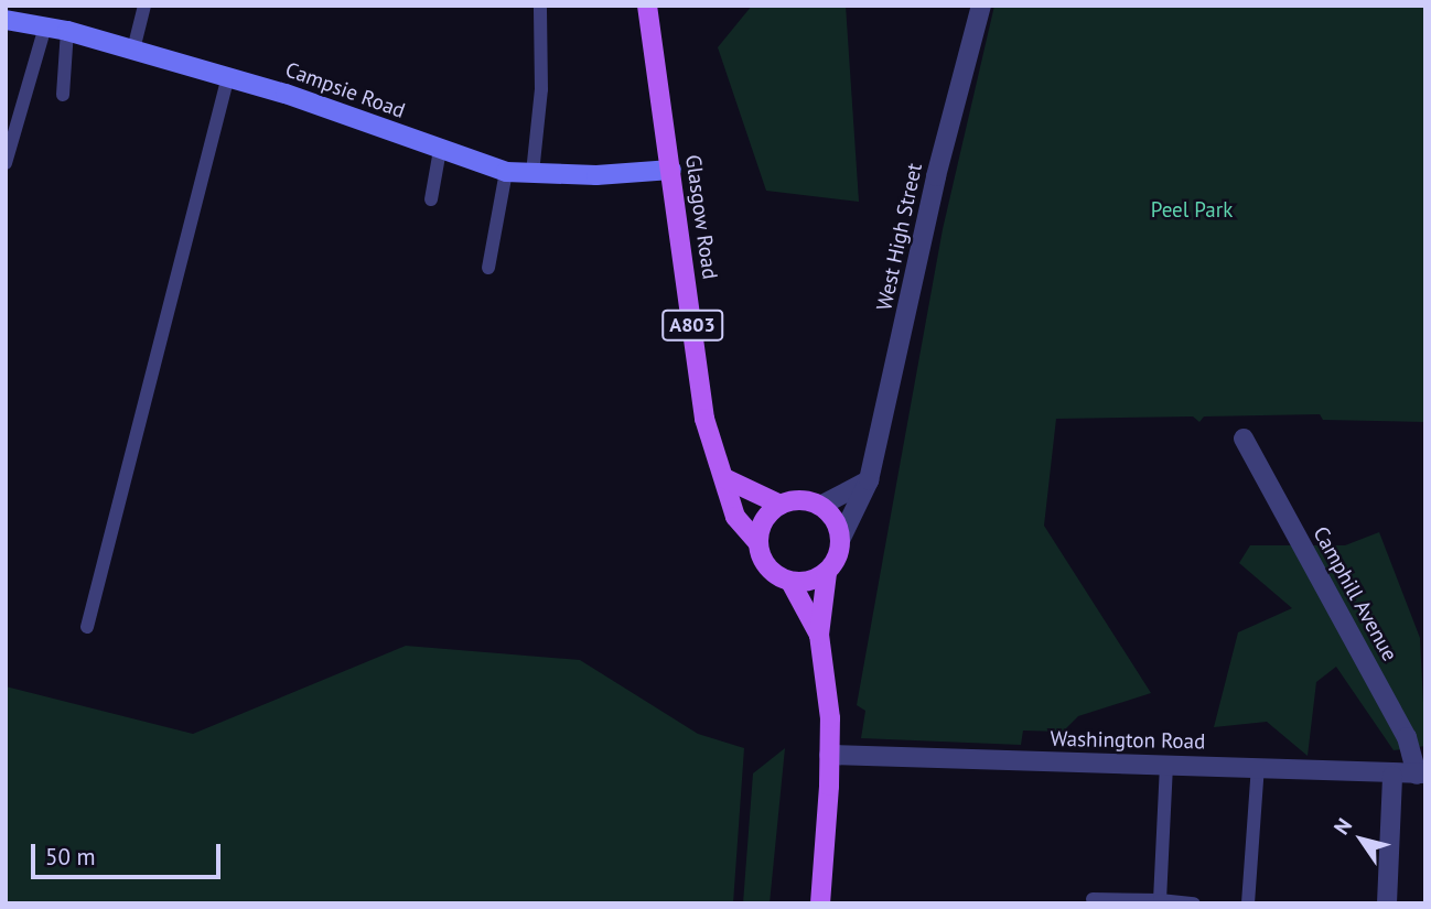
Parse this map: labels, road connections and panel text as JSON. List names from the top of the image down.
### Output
{
  "streets": {
    "main road": ["Glasgow Road", "A803"],
    "street": [
      "Campsie Road",
      "West High Street",
      "Camphill Avenue",
      "Washington Road"
    ]
  },
  "crossings": [
    ["Campsie Road", "Glasgow Road"],
    ["Glasgow Road", "West High Street"],
    ["Camphill Avenue", "Washington Road"]
  ],
  "parks": ["Peel Park"],
  "scale_bar": "50 m",
  "north": "top left"
}
